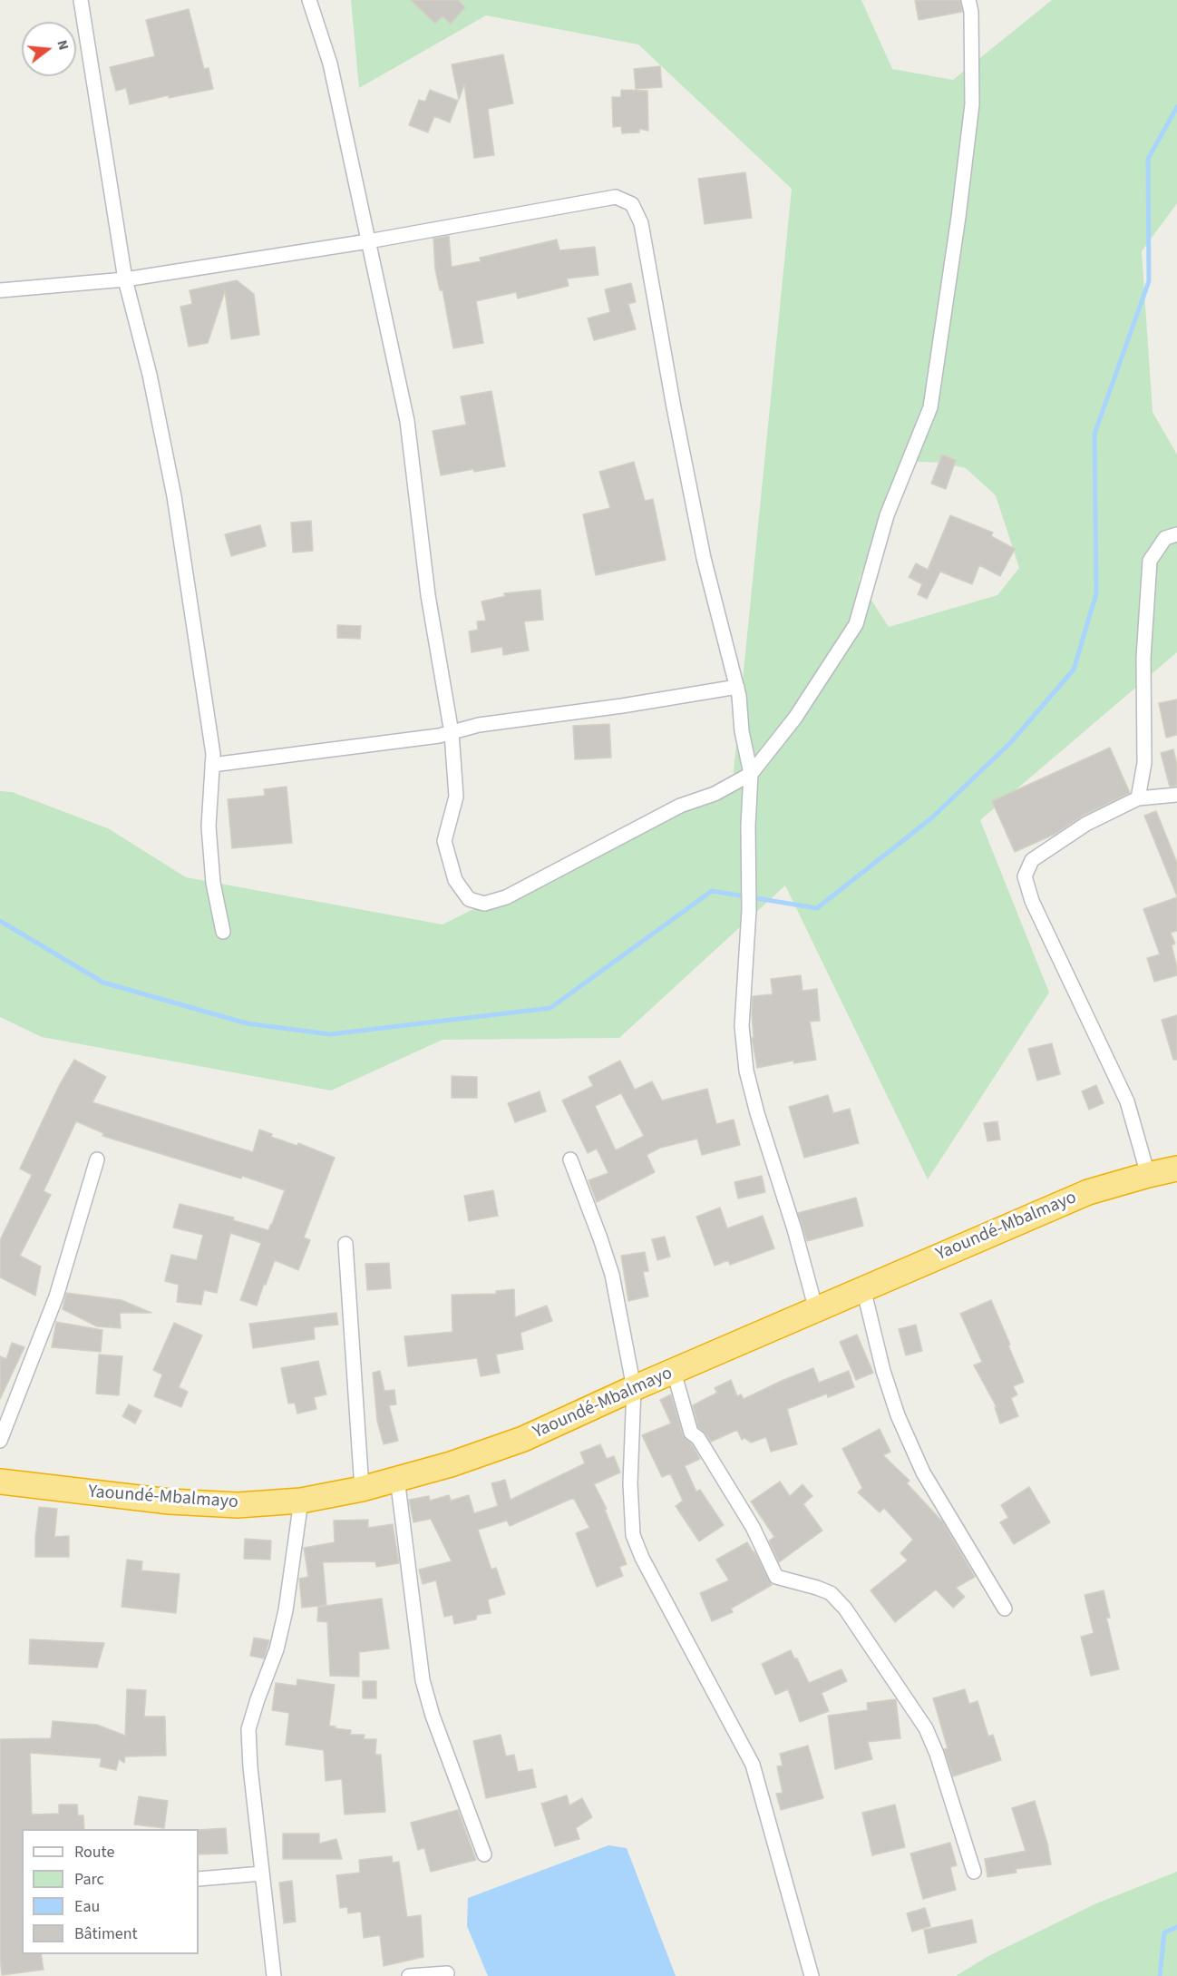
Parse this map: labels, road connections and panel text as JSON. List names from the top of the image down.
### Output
{
  "streets": {
    "highway": ["Yaoundé-Mbalmayo"]
  },
  "legend": [
    "Route",
    "Parc",
    "Eau",
    "Bâtiment"
  ],
  "north": "right"
}
